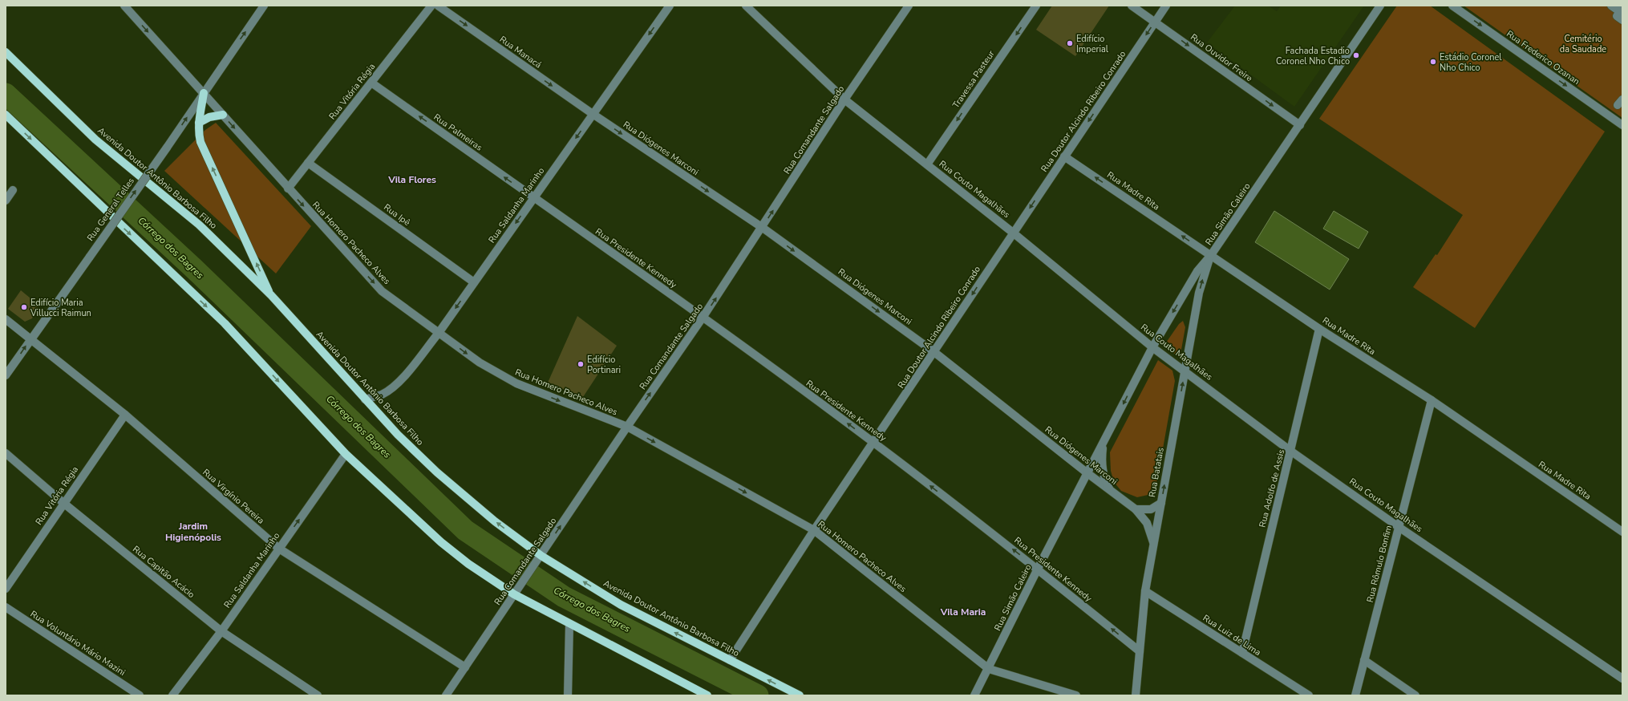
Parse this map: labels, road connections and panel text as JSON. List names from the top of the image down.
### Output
{
  "streets": {
    "main road": ["Avenida Doutor Antônio Barbosa Filho"],
    "street": [
      "Rua Manacá",
      "Rua Ouvidor Freire",
      "Rua Frederico Ozanan",
      "Travessa Pasteur",
      "Rua Vitória Régia",
      "Rua Doutor Alcindo Ribeiro Conrado",
      "Rua Comandante Salgado",
      "Rua Palmeiras",
      "Rua Diógenes Marconi",
      "Rua Couto Magalhães",
      "Rua Madre Rita",
      "Rua Saldanha Marinho",
      "Rua General Telles",
      "Rua Simão Caleiro",
      "Rua Ipê",
      "Rua Homero Pacheco Alves",
      "Rua Presidente Kennedy",
      "Rua Batatais",
      "Rua Adolfo de Assis",
      "Rua Virgínio Pereira",
      "Rua Rômulo Bonfim",
      "Rua Capitão Acácio",
      "Rua Luiz de Lima",
      "Rua Voluntário Mário Mazini"
    ]
  },
  "crossings": [
    ["Rua Manacá", "Rua Diógenes Marconi"],
    ["Rua Manacá", "Rua Saldanha Marinho"],
    ["Rua Ouvidor Freire", "Rua Doutor Alcindo Ribeiro Conrado"],
    ["Rua Ouvidor Freire", "Rua Simão Caleiro"],
    ["Travessa Pasteur", "Rua Couto Magalhães"],
    ["Rua Vitória Régia", "Rua Palmeiras"],
    ["Rua Vitória Régia", "Rua Ipê"],
    ["Rua Vitória Régia", "Rua Homero Pacheco Alves"],
    ["Rua Vitória Régia", "Rua Virgínio Pereira"],
    ["Rua Vitória Régia", "Rua Capitão Acácio"],
    ["Rua Doutor Alcindo Ribeiro Conrado", "Rua Diógenes Marconi"],
    ["Rua Doutor Alcindo Ribeiro Conrado", "Avenida Doutor Antônio Barbosa Filho"],
    ["Rua Doutor Alcindo Ribeiro Conrado", "Rua Couto Magalhães"],
    ["Rua Doutor Alcindo Ribeiro Conrado", "Rua Madre Rita"],
    ["Rua Doutor Alcindo Ribeiro Conrado", "Rua Homero Pacheco Alves"],
    ["Rua Doutor Alcindo Ribeiro Conrado", "Rua Presidente Kennedy"],
    ["Rua Comandante Salgado", "Rua Diógenes Marconi"],
    ["Rua Comandante Salgado", "Avenida Doutor Antônio Barbosa Filho"],
    ["Rua Comandante Salgado", "Rua Couto Magalhães"],
    ["Rua Comandante Salgado", "Rua Homero Pacheco Alves"],
    ["Rua Comandante Salgado", "Rua Presidente Kennedy"],
    ["Rua Comandante Salgado", "Rua Virgínio Pereira"],
    ["Rua Palmeiras", "Rua Saldanha Marinho"],
    ["Rua Palmeiras", "Rua Presidente Kennedy"],
    ["Rua Diógenes Marconi", "Rua Saldanha Marinho"],
    ["Rua Diógenes Marconi", "Rua Simão Caleiro"],
    ["Rua Diógenes Marconi", "Rua Batatais"],
    ["Avenida Doutor Antônio Barbosa Filho", "Rua Saldanha Marinho"],
    ["Rua Couto Magalhães", "Rua Simão Caleiro"],
    ["Rua Couto Magalhães", "Rua Batatais"],
    ["Rua Couto Magalhães", "Rua Adolfo de Assis"],
    ["Rua Couto Magalhães", "Rua Rômulo Bonfim"],
    ["Rua Madre Rita", "Rua Simão Caleiro"],
    ["Rua Madre Rita", "Rua Batatais"],
    ["Rua Madre Rita", "Rua Adolfo de Assis"],
    ["Rua Madre Rita", "Rua Rômulo Bonfim"],
    ["Rua Saldanha Marinho", "Rua Ipê"],
    ["Rua Saldanha Marinho", "Rua Homero Pacheco Alves"],
    ["Rua Saldanha Marinho", "Rua Presidente Kennedy"],
    ["Rua Saldanha Marinho", "Rua Virgínio Pereira"],
    ["Rua Saldanha Marinho", "Rua Capitão Acácio"],
    ["Rua General Telles", "Rua Homero Pacheco Alves"],
    ["Rua General Telles", "Rua Virgínio Pereira"],
    ["Rua Simão Caleiro", "Rua Homero Pacheco Alves"],
    ["Rua Simão Caleiro", "Rua Presidente Kennedy"],
    ["Rua Simão Caleiro", "Rua Batatais"],
    ["Rua Presidente Kennedy", "Rua Batatais"],
    ["Rua Batatais", "Rua Luiz de Lima"],
    ["Rua Adolfo de Assis", "Rua Luiz de Lima"]
  ],
  "one_way": [
    "Rua Manacá",
    "Rua Ouvidor Freire",
    "Rua Frederico Ozanan",
    "Travessa Pasteur",
    "Rua Doutor Alcindo Ribeiro Conrado",
    "Rua Comandante Salgado",
    "Rua Palmeiras",
    "Rua Diógenes Marconi",
    "Rua General Telles",
    "Rua Homero Pacheco Alves",
    "Rua Presidente Kennedy",
    "Rua Batatais"
  ],
  "districts": ["Vila Flores", "Jardim Higienópolis", "Vila Maria"],
  "water": ["Córrego dos Bagres"],
  "parks": ["Cemitério da Saudade"],
  "places": [
    "Edifício Imperial",
    "Fachada Estadio Coronel Nho Chico",
    "Estádio Coronel Nho Chico",
    "Edifício Maria Villucci Raimun",
    "Edifício Portinari"
  ]
}
